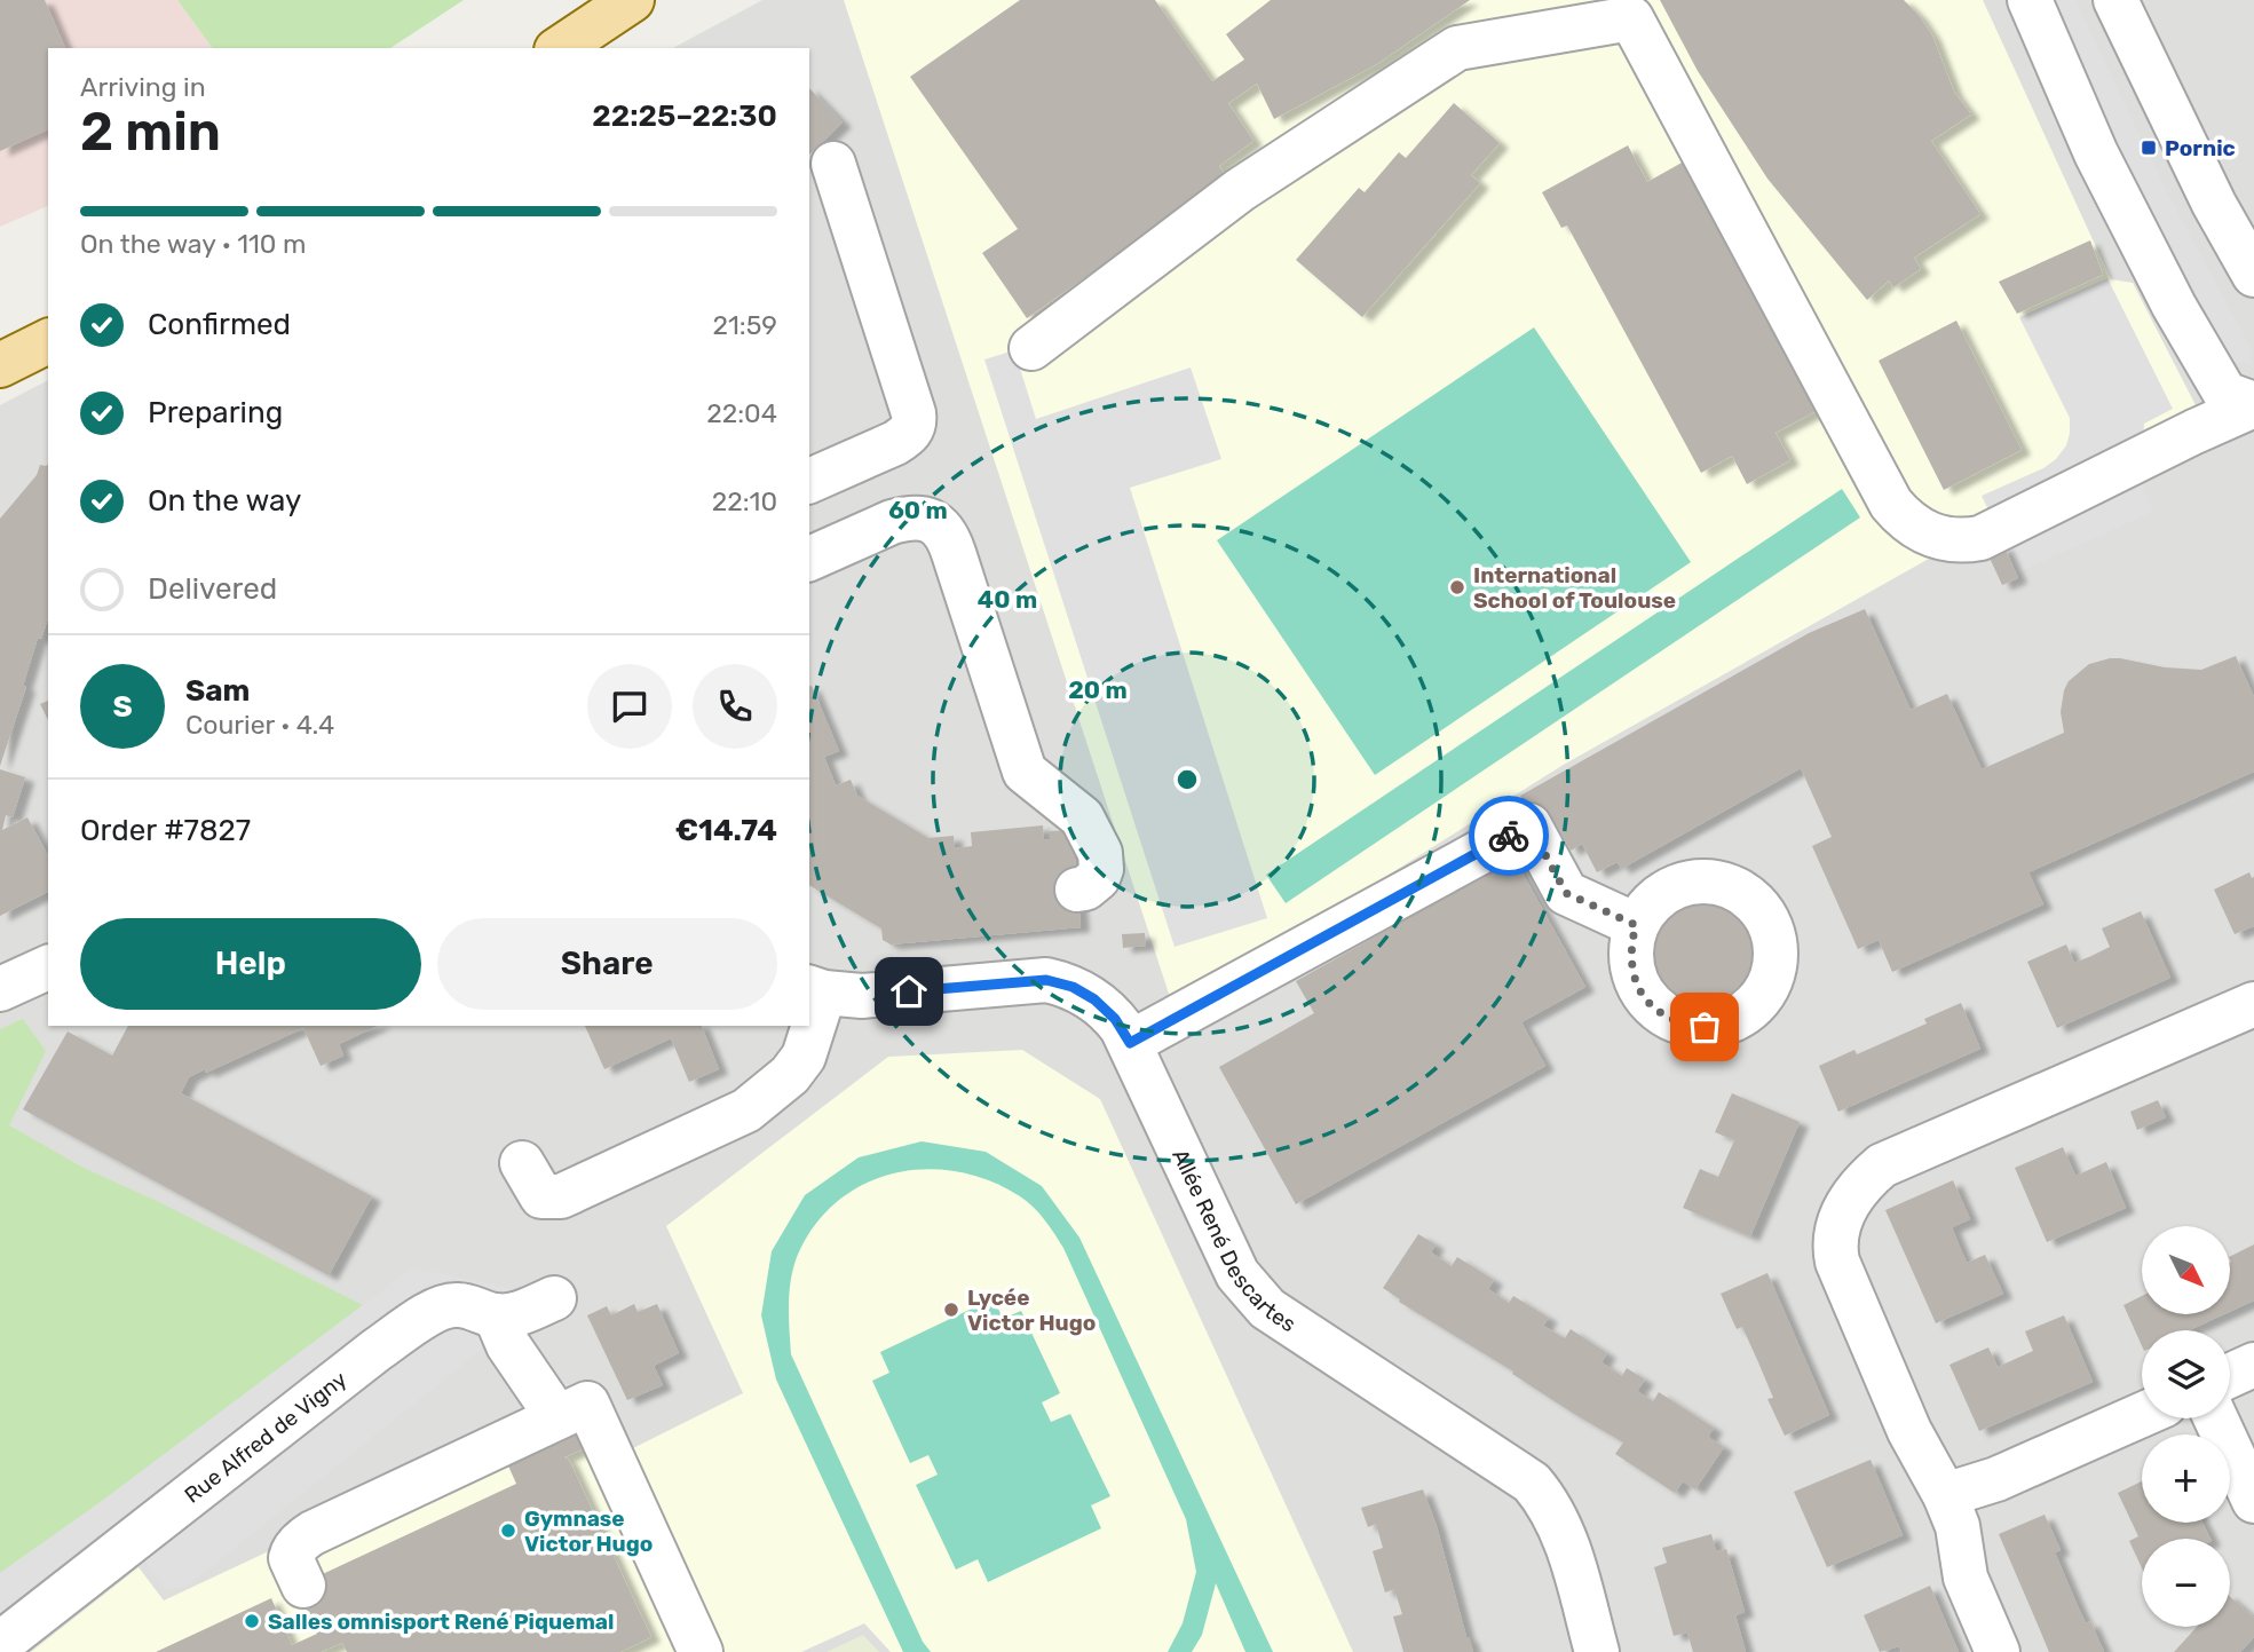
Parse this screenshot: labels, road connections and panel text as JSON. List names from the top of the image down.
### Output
{
  "streets": {
    "street": ["Allée René Descartes", "Rue Alfred de Vigny"]
  },
  "places": {
    "transit": ["Pornic"],
    "other": [
      "International School of Toulouse",
      "Lycée Victor Hugo",
      "Gymnase Victor Hugo",
      "Salles omnisport René Piquemal"
    ]
  },
  "north": "bottom right",
  "page": {
    "heading": ["2 min", "Arriving in", "22:25–22:30"],
    "panel": [
      "Sam",
      "Courier · 4.4",
      "Order #7827",
      "€14.74"
    ],
    "bar": "On the way · 110 m",
    "list": [
      ["Confirmed", "21:59"],
      ["Preparing", "22:04"],
      ["On the way", "22:10"],
      "Delivered"
    ],
    "round": "S",
    "buttons": ["Help", "Share"],
    "map_buttons": ["+", "−"]
  },
  "rings": ["60 m", "40 m", "20 m"]
}
